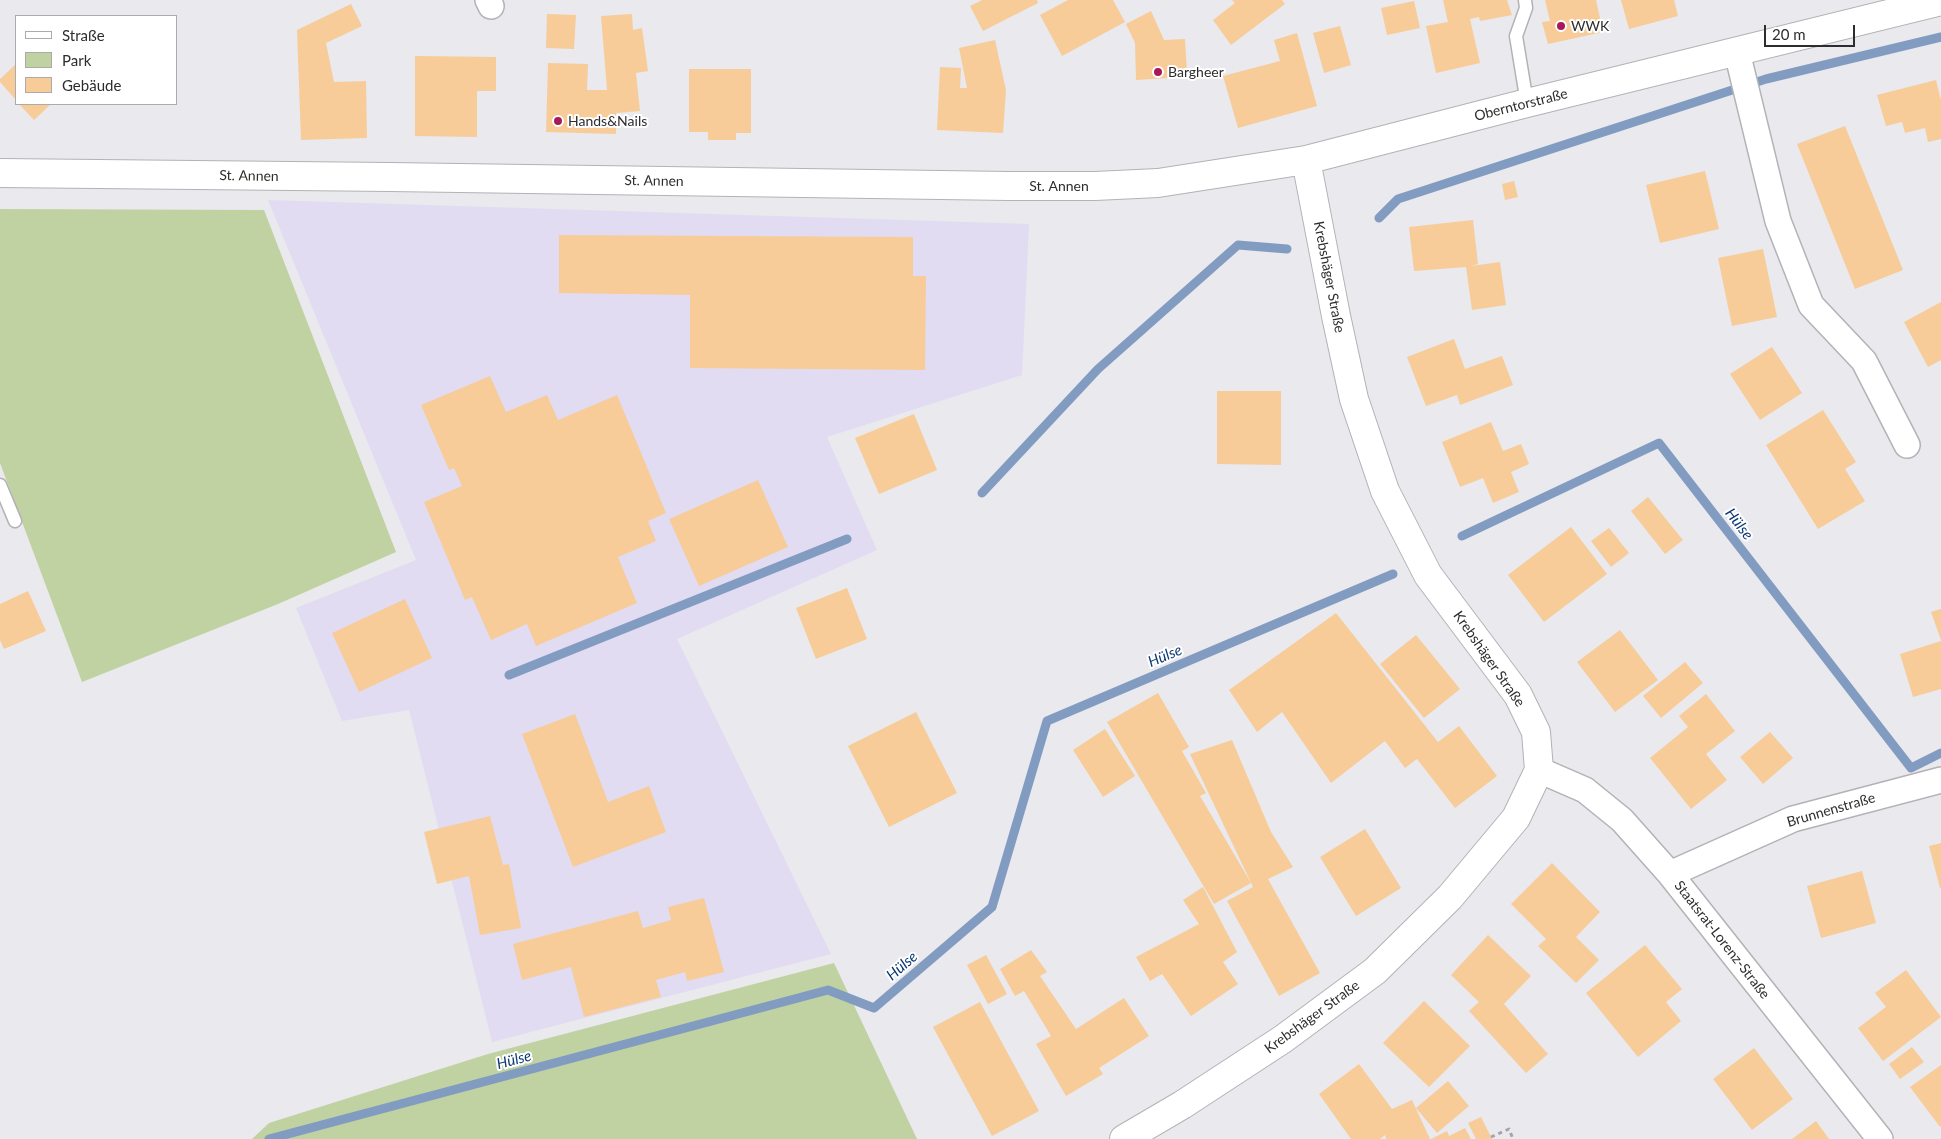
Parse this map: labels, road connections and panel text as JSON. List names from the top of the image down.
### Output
{
  "streets": {
    "main road": ["Oberntorstraße", "St. Annen", "Krebshäger Straße"],
    "street": ["Brunnenstraße", "Staatsrat-Lorenz-Straße"]
  },
  "crossings": [
    ["Oberntorstraße", "St. Annen"],
    ["Oberntorstraße", "Krebshäger Straße"],
    ["St. Annen", "Krebshäger Straße"],
    ["Krebshäger Straße", "Staatsrat-Lorenz-Straße"],
    ["Brunnenstraße", "Staatsrat-Lorenz-Straße"]
  ],
  "water": ["Hülse"],
  "places": ["WWK", "Bargheer", "Hands&Nails"],
  "legend": ["Straße", "Park", "Gebäude"],
  "scale_bar": "20 m"
}
